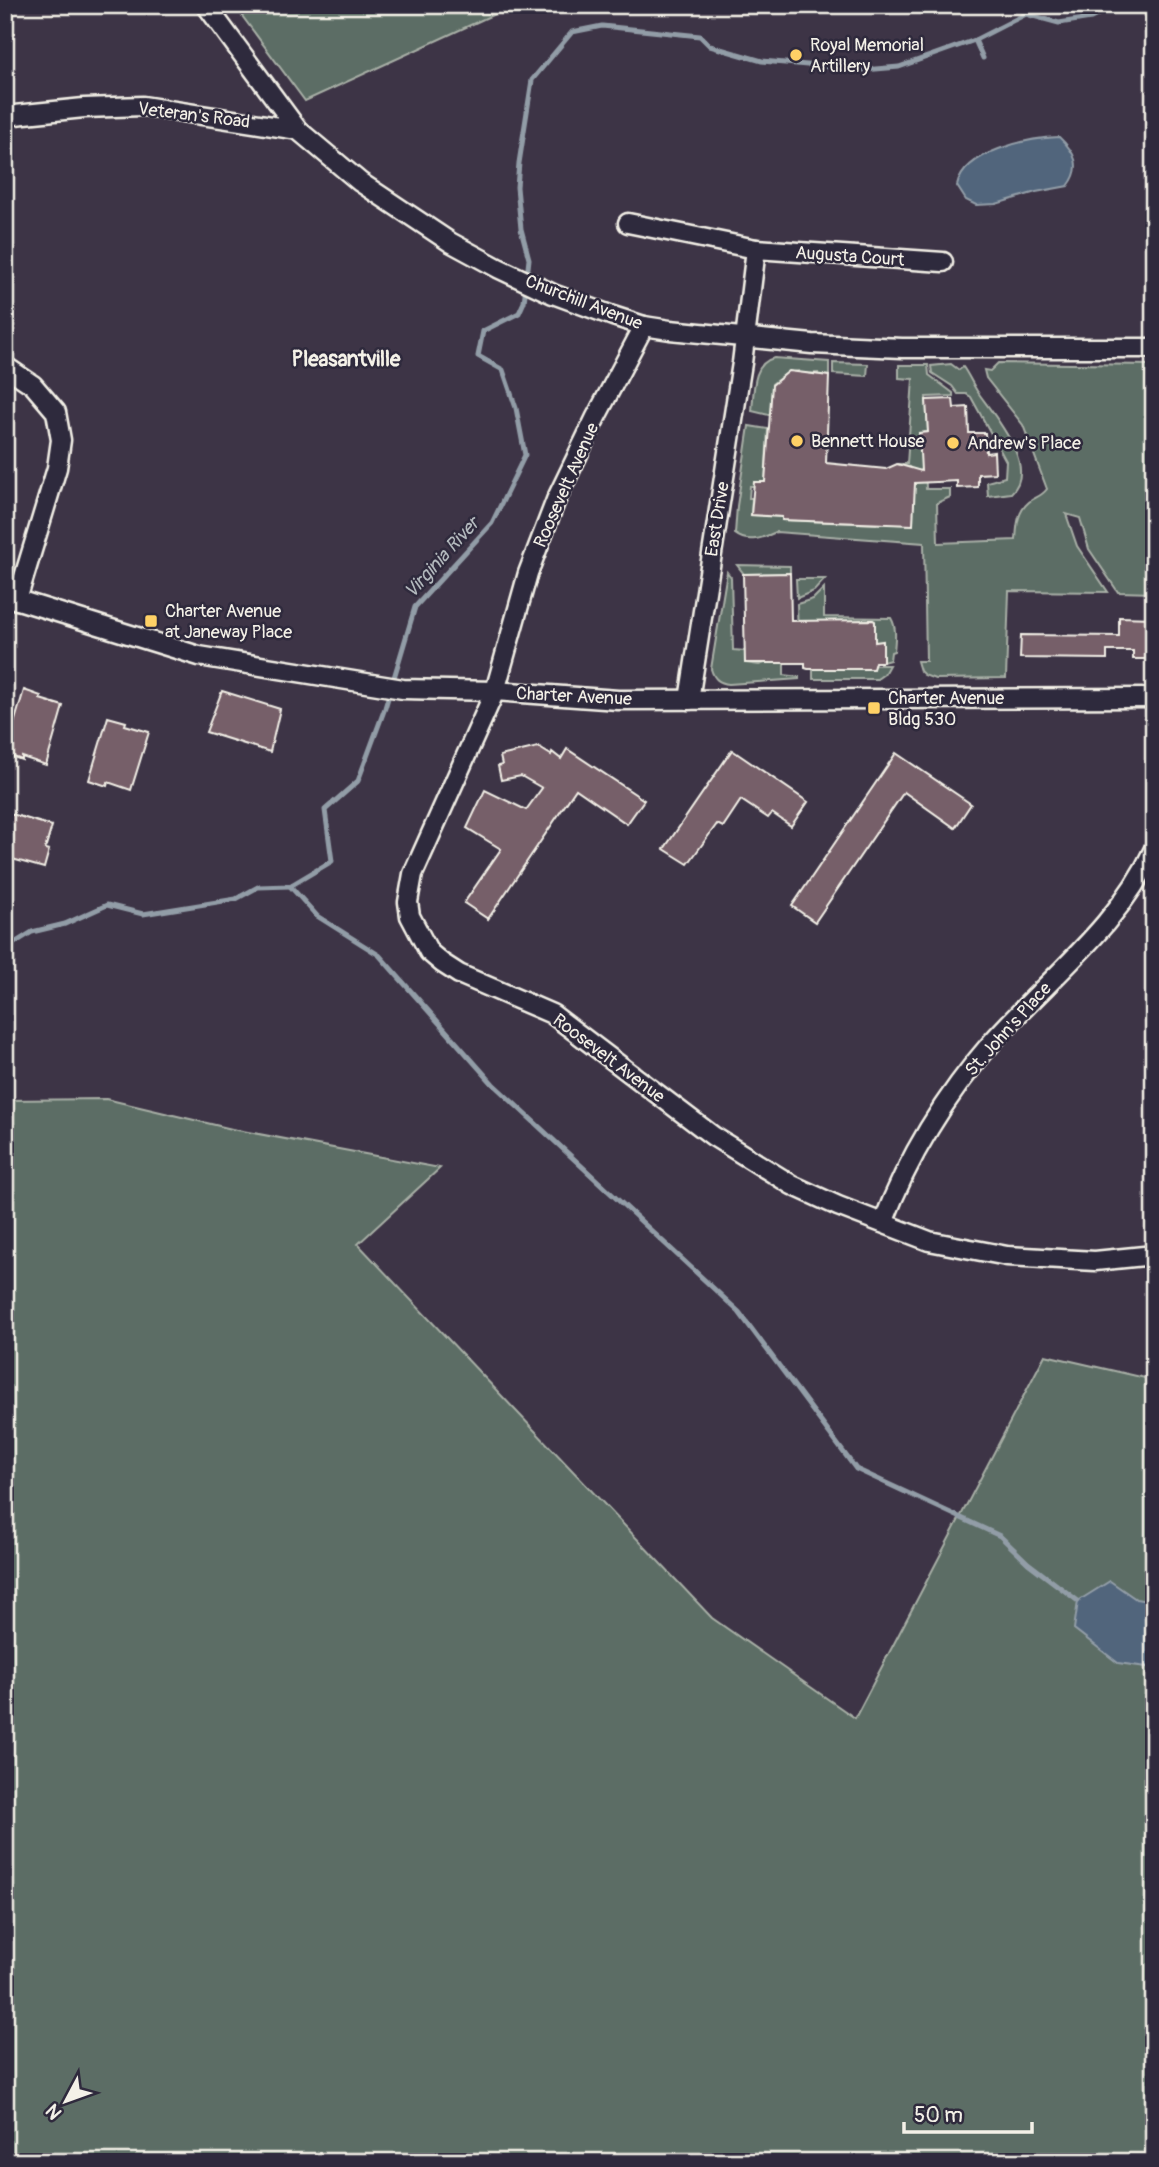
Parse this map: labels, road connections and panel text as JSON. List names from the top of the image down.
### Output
{
  "streets": {
    "street": [
      "Veteran's Road",
      "Augusta Court",
      "Churchill Avenue",
      "Roosevelt Avenue",
      "East Drive",
      "Charter Avenue",
      "St. John's Place"
    ]
  },
  "crossings": [
    ["Veteran's Road", "Churchill Avenue"],
    ["Churchill Avenue", "Roosevelt Avenue"],
    ["Churchill Avenue", "East Drive"],
    ["Roosevelt Avenue", "Charter Avenue"],
    ["Roosevelt Avenue", "St. John's Place"],
    ["East Drive", "Charter Avenue"]
  ],
  "districts": ["Pleasantville"],
  "water": ["Virginia River"],
  "places": {
    "other": ["Royal Memorial Artillery", "Bennett House", "Andrew's Place"],
    "transit": ["Charter Avenue at Janeway Place", "Charter Avenue Bldg 530"]
  },
  "scale_bar": "50 m",
  "north": "bottom left"
}
